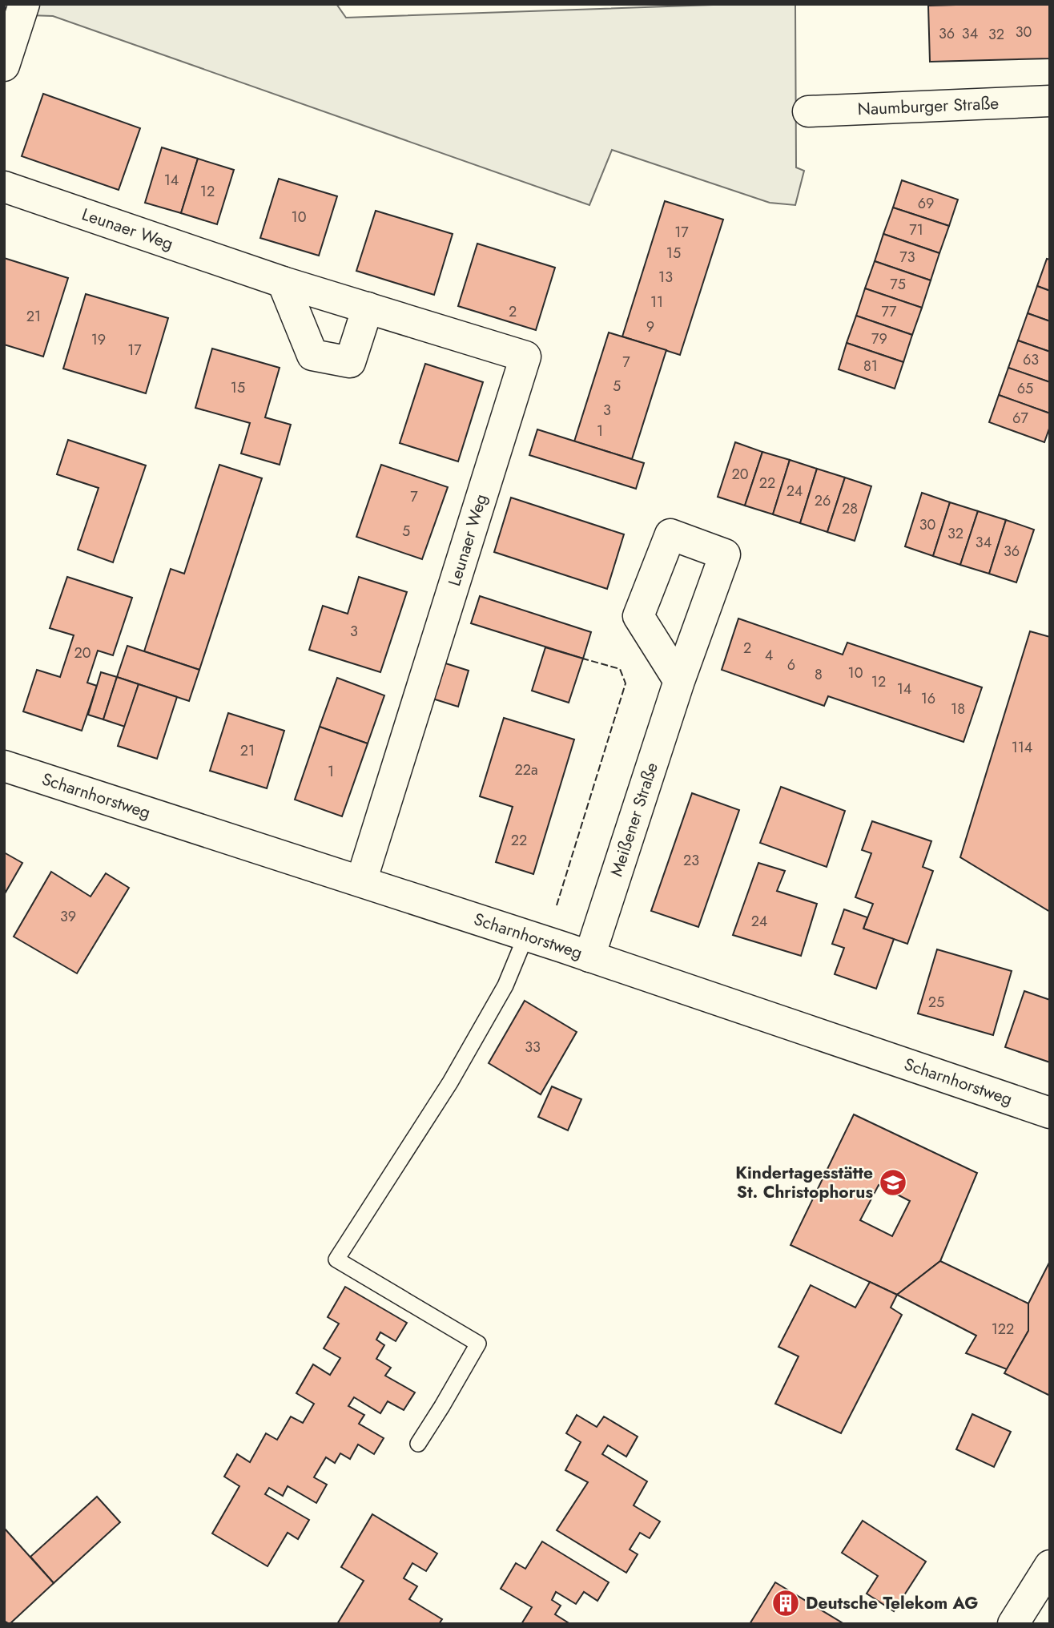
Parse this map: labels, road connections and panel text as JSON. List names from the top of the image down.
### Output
{
  "streets": {
    "street": [
      "Naumburger Straße",
      "Leunaer Weg",
      "Scharnhorstweg",
      "Meißener Straße"
    ]
  },
  "crossings": [
    ["Leunaer Weg", "Scharnhorstweg"],
    ["Scharnhorstweg", "Meißener Straße"]
  ],
  "places": {
    "school or university": ["Kindertagesstätte St. Christophorus"],
    "building": ["Deutsche Telekom AG"]
  },
  "house_numbers": [
    "30",
    "36",
    "34",
    "32",
    "14",
    "12",
    "69",
    "10",
    "71",
    "17",
    "15",
    "73",
    "13",
    "75",
    "11",
    "2",
    "77",
    "21",
    "9",
    "79",
    "19",
    "17",
    "63",
    "7",
    "81",
    "5",
    "15",
    "65",
    "3",
    "67",
    "1",
    "20",
    "22",
    "24",
    "7",
    "26",
    "28",
    "30",
    "5",
    "32",
    "34",
    "36",
    "3",
    "2",
    "20",
    "4",
    "6",
    "10",
    "8",
    "12",
    "14",
    "16",
    "18",
    "114",
    "21",
    "22a",
    "1",
    "22",
    "23",
    "39",
    "24",
    "25",
    "33",
    "122"
  ]
}
